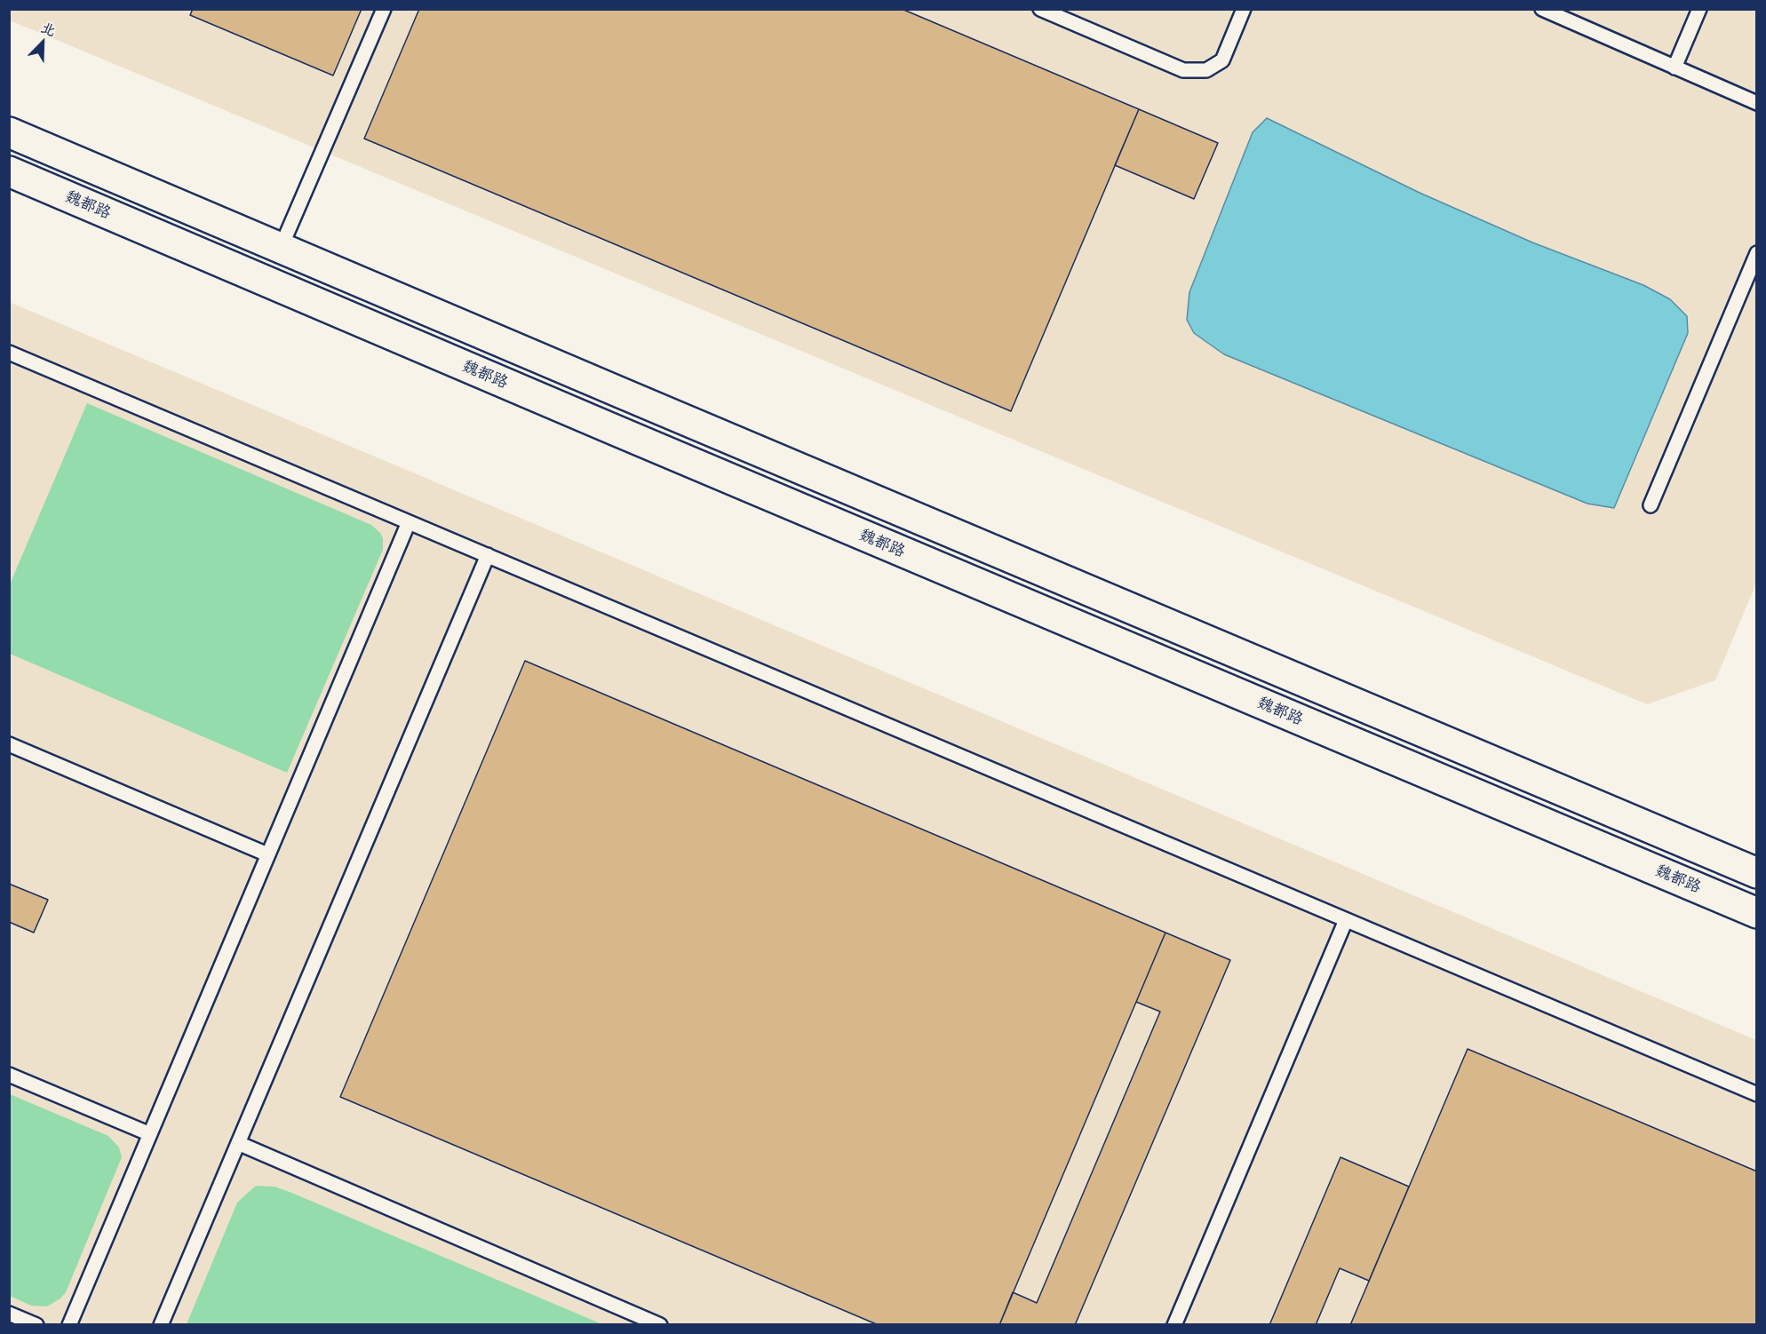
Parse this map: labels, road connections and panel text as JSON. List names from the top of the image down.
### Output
{
  "streets": {
    "main road": ["魏都路"]
  },
  "north": "top right"
}
